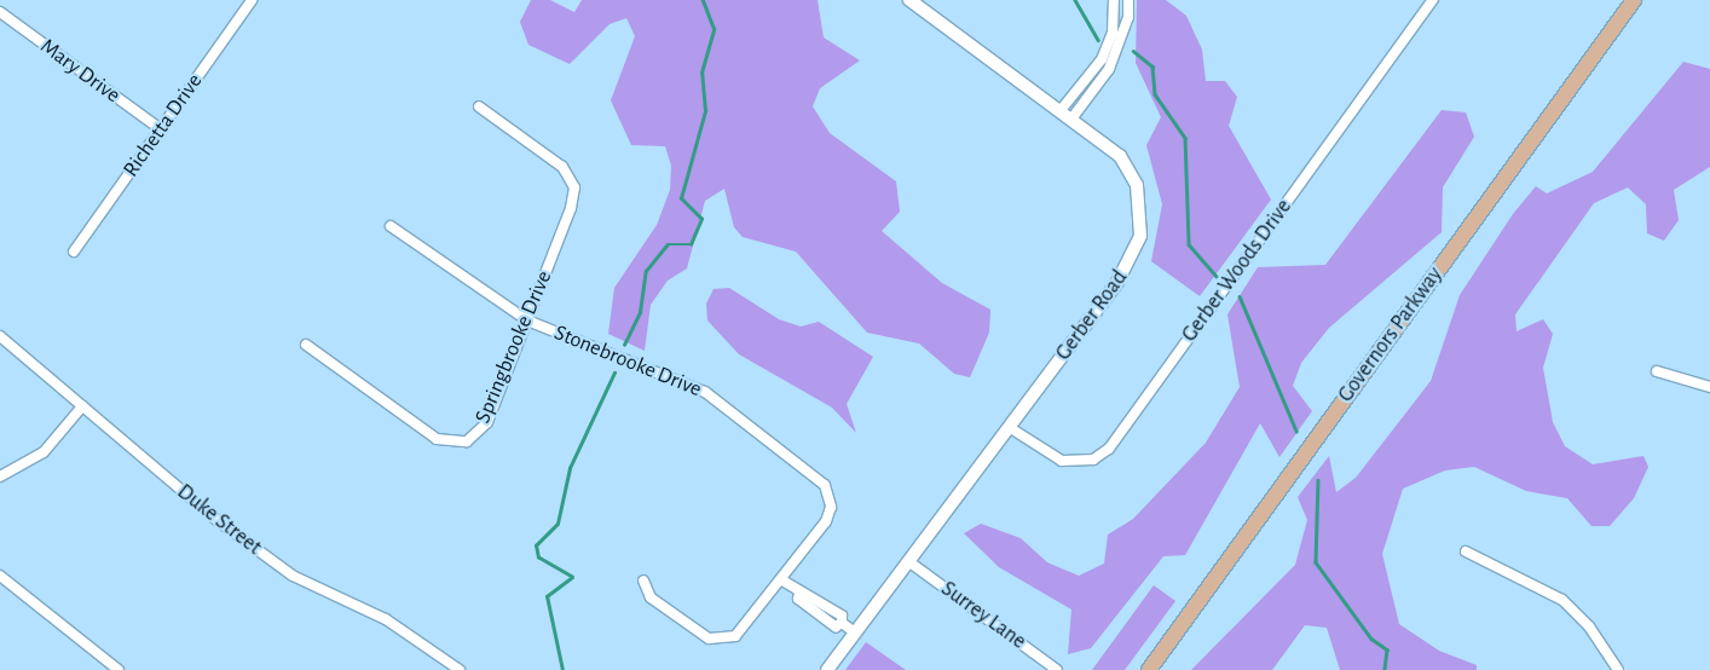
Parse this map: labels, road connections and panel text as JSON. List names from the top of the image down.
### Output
{
  "streets": {
    "main road": ["Governors Parkway"],
    "street": [
      "Mary Drive",
      "Richetta Drive",
      "Gerber Woods Drive",
      "Gerber Road",
      "Springbrooke Drive",
      "Stonebrooke Drive",
      "Duke Street",
      "Surrey Lane"
    ]
  },
  "crossings": [
    ["Mary Drive", "Richetta Drive"],
    ["Gerber Woods Drive", "Gerber Road"],
    ["Gerber Road", "Surrey Lane"],
    ["Springbrooke Drive", "Stonebrooke Drive"]
  ]
}
